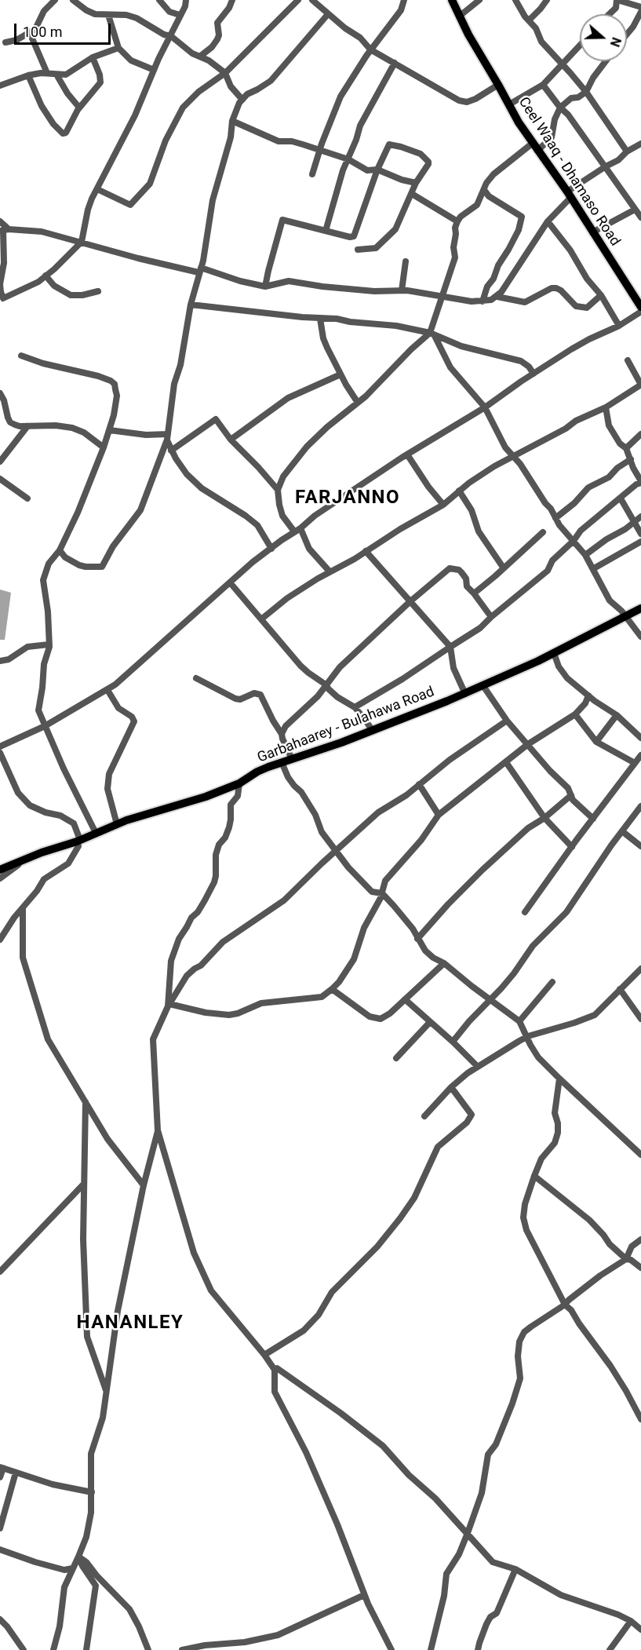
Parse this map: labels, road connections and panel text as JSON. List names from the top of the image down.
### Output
{
  "streets": {
    "main road": ["Ceel Waaq - Dhamaso Road", "Garbahaarey - Bulahawa Road"]
  },
  "districts": ["FARJANNO", "HANANLEY"],
  "scale_bar": "100 m",
  "north": "right"
}
